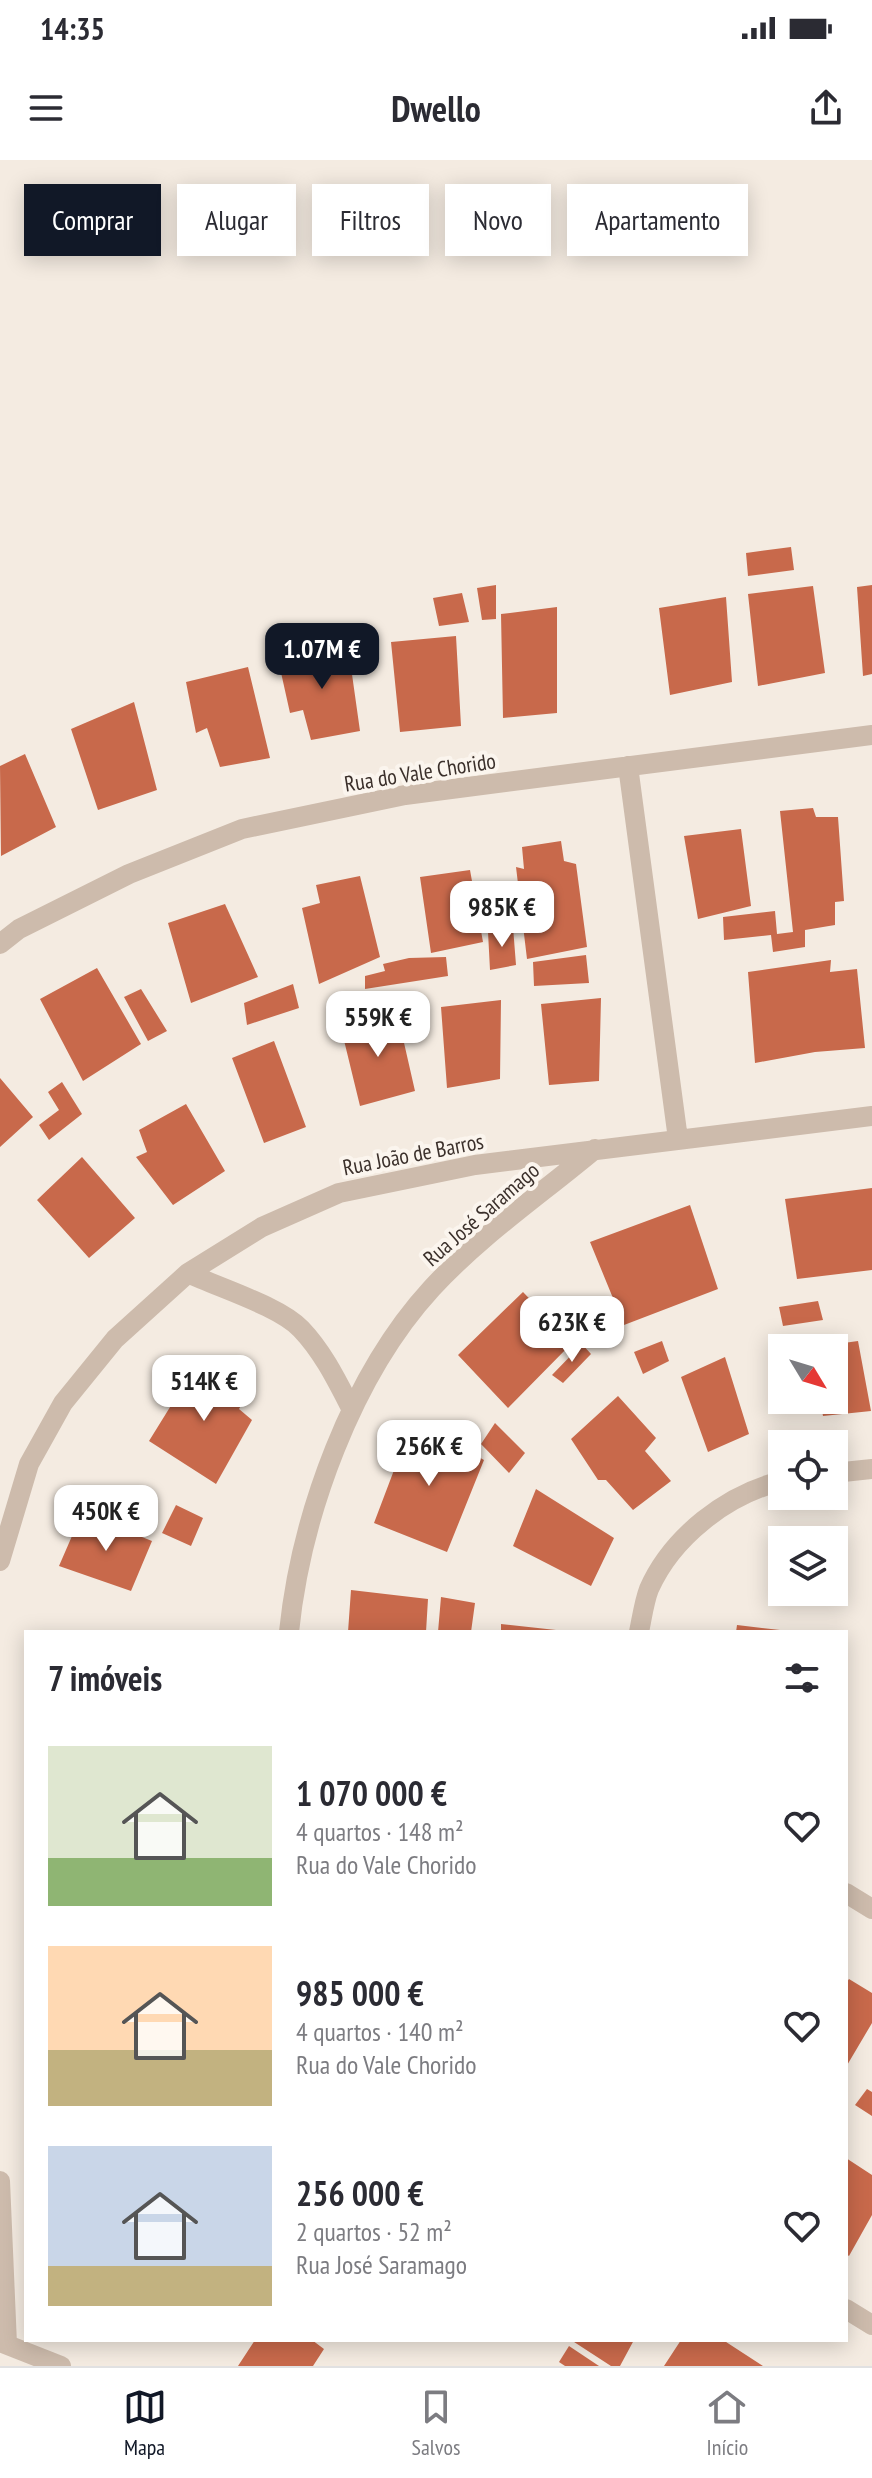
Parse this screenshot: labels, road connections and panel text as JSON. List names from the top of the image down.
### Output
{
  "streets": {
    "street": ["Rua do Vale Chorido", "Rua João de Barros", "Rua José Saramago"]
  },
  "crossings": [
    ["Rua João de Barros", "Rua José Saramago"]
  ],
  "north": "bottom right",
  "page": {
    "status": "14:35",
    "header": "Dwello",
    "chip": [
      "Comprar",
      "Alugar",
      "Filtros",
      "Novo",
      "Apartamento"
    ],
    "price": [
      "1.07M €",
      "985K €",
      "559K €",
      "623K €",
      "514K €",
      "256K €",
      "450K €"
    ],
    "heading": "7 imóveis",
    "list": [
      {
        "name": "1 070 000 €",
        "note": "4 quartos · 148 m² · Rua do Vale Chorido"
      },
      {
        "name": "985 000 €",
        "note": "4 quartos · 140 m² · Rua do Vale Chorido"
      },
      {
        "name": "256 000 €",
        "note": "2 quartos · 52 m² · Rua José Saramago"
      }
    ],
    "tabs": ["Mapa", "Salvos", "Início"]
  }
}
